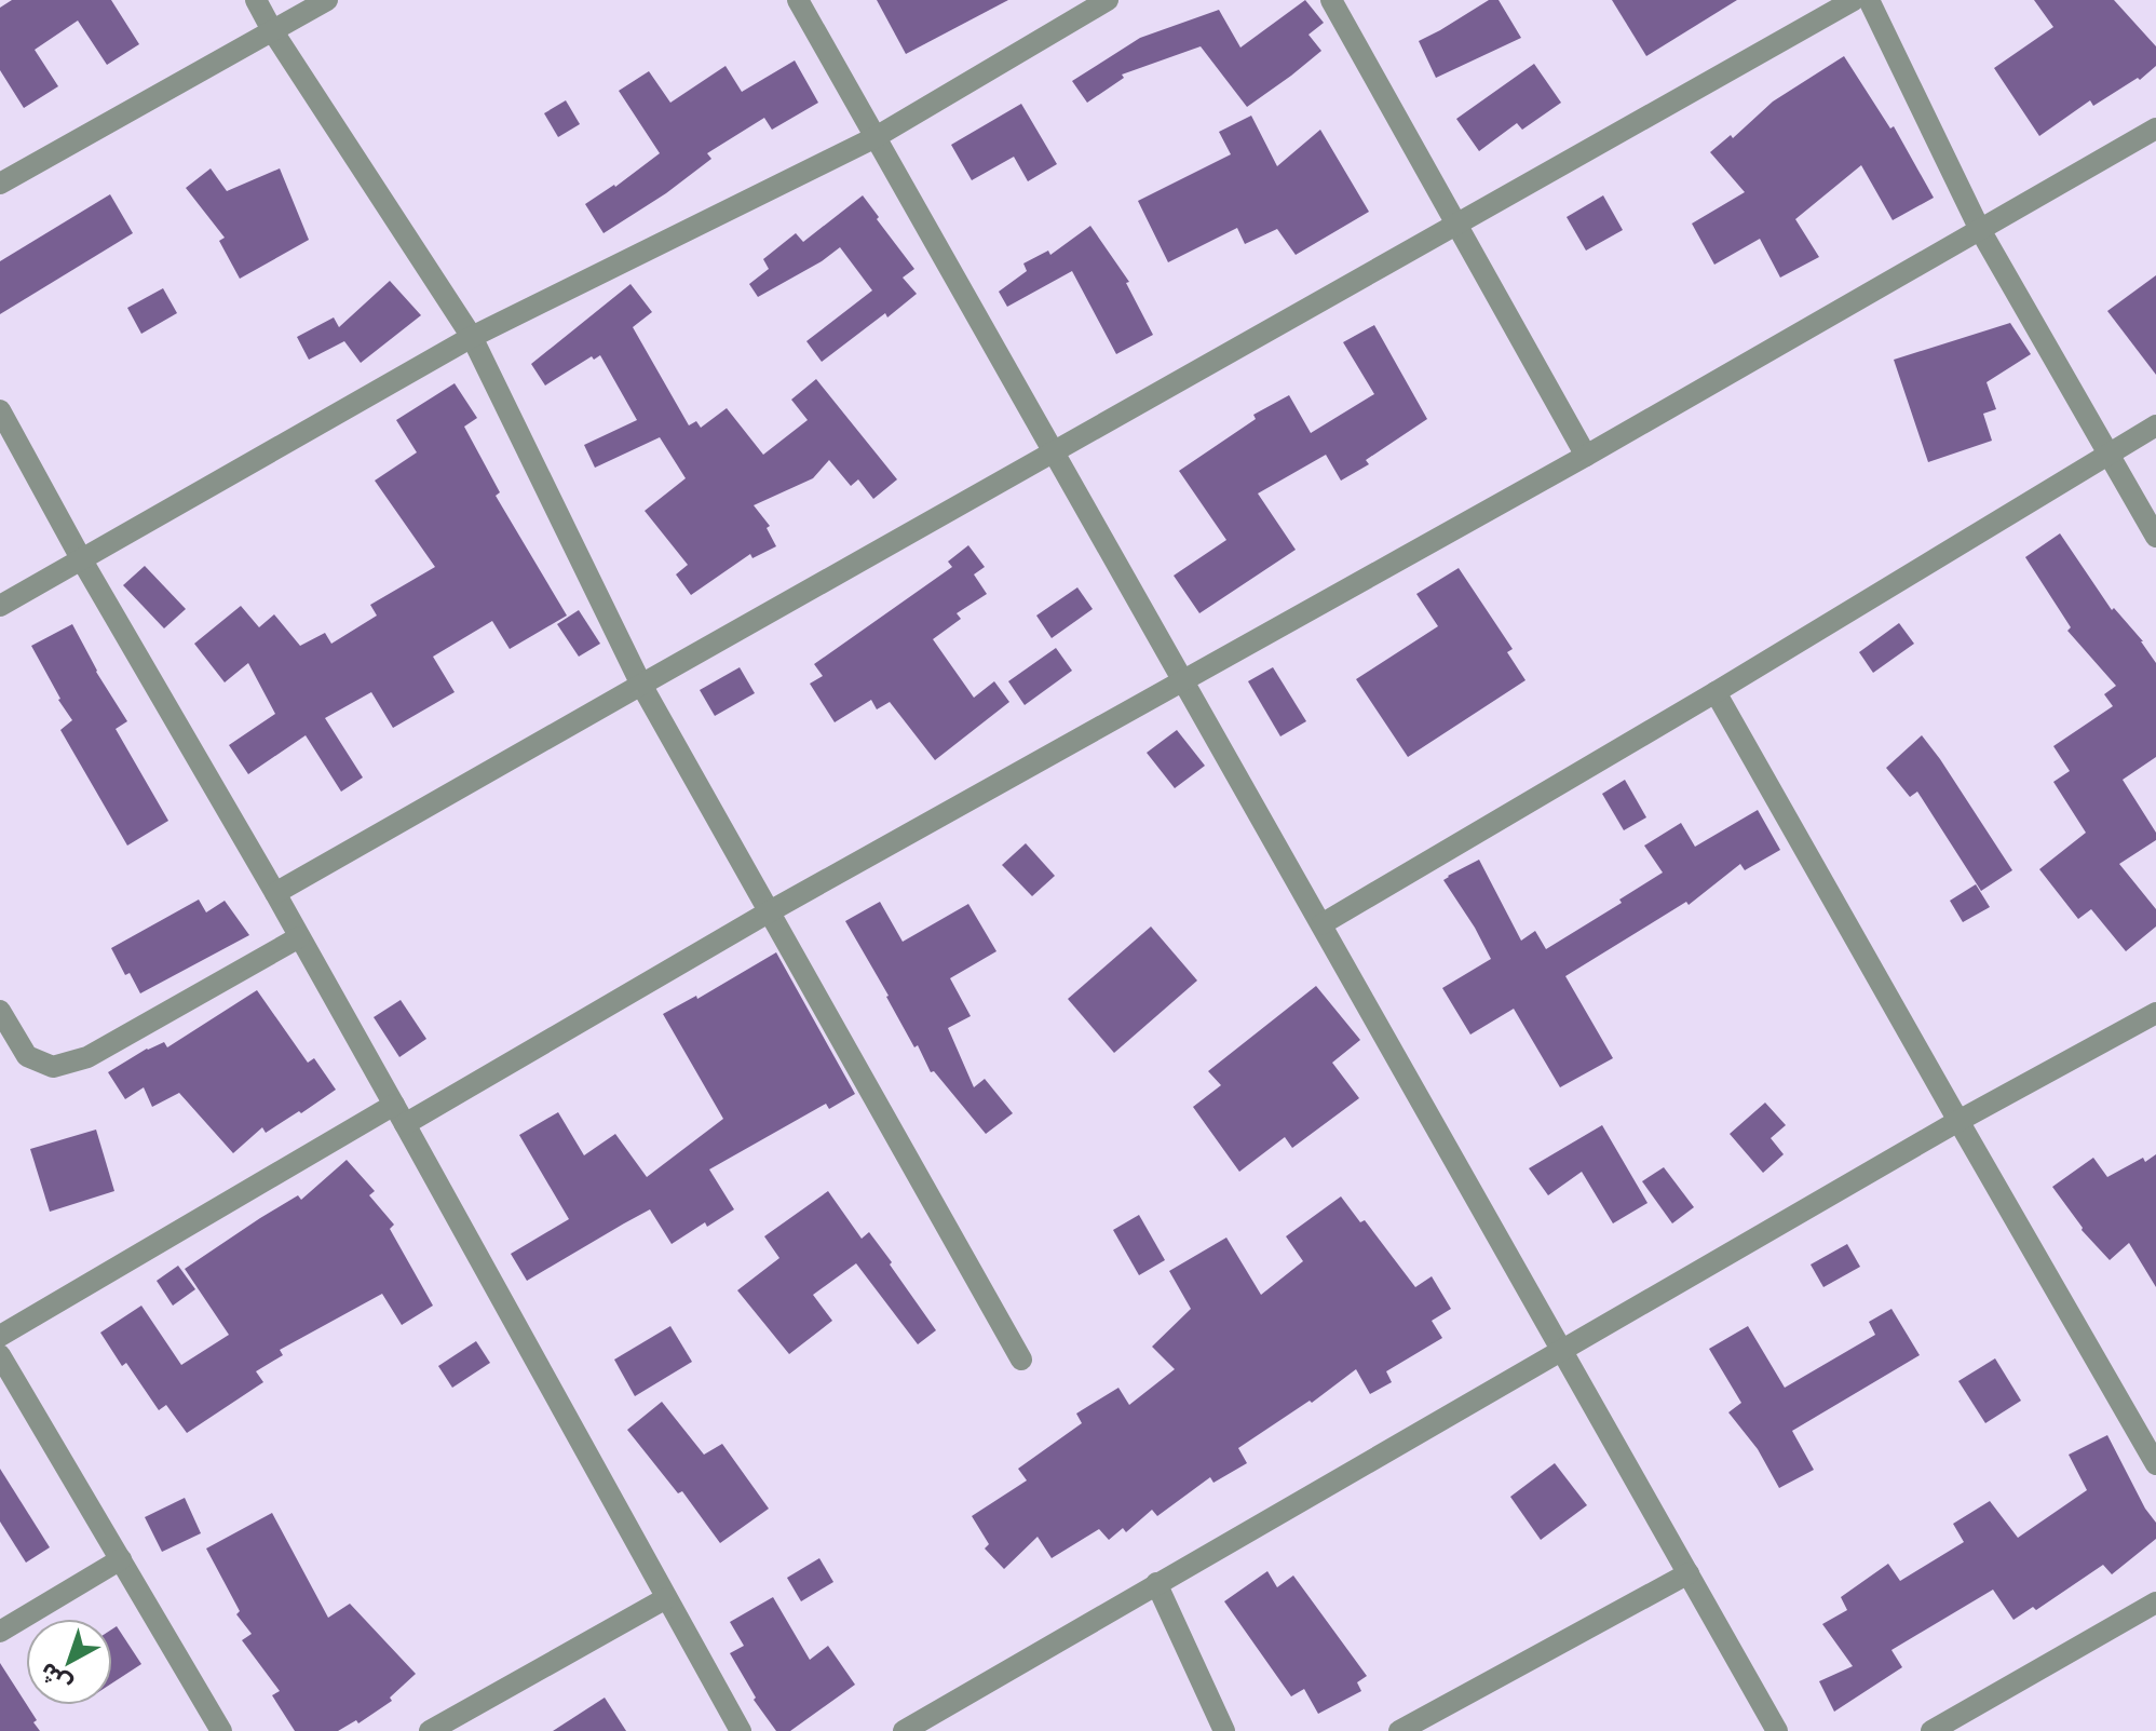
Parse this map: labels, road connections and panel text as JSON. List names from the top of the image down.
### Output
{
  "north": "bottom left"
}
